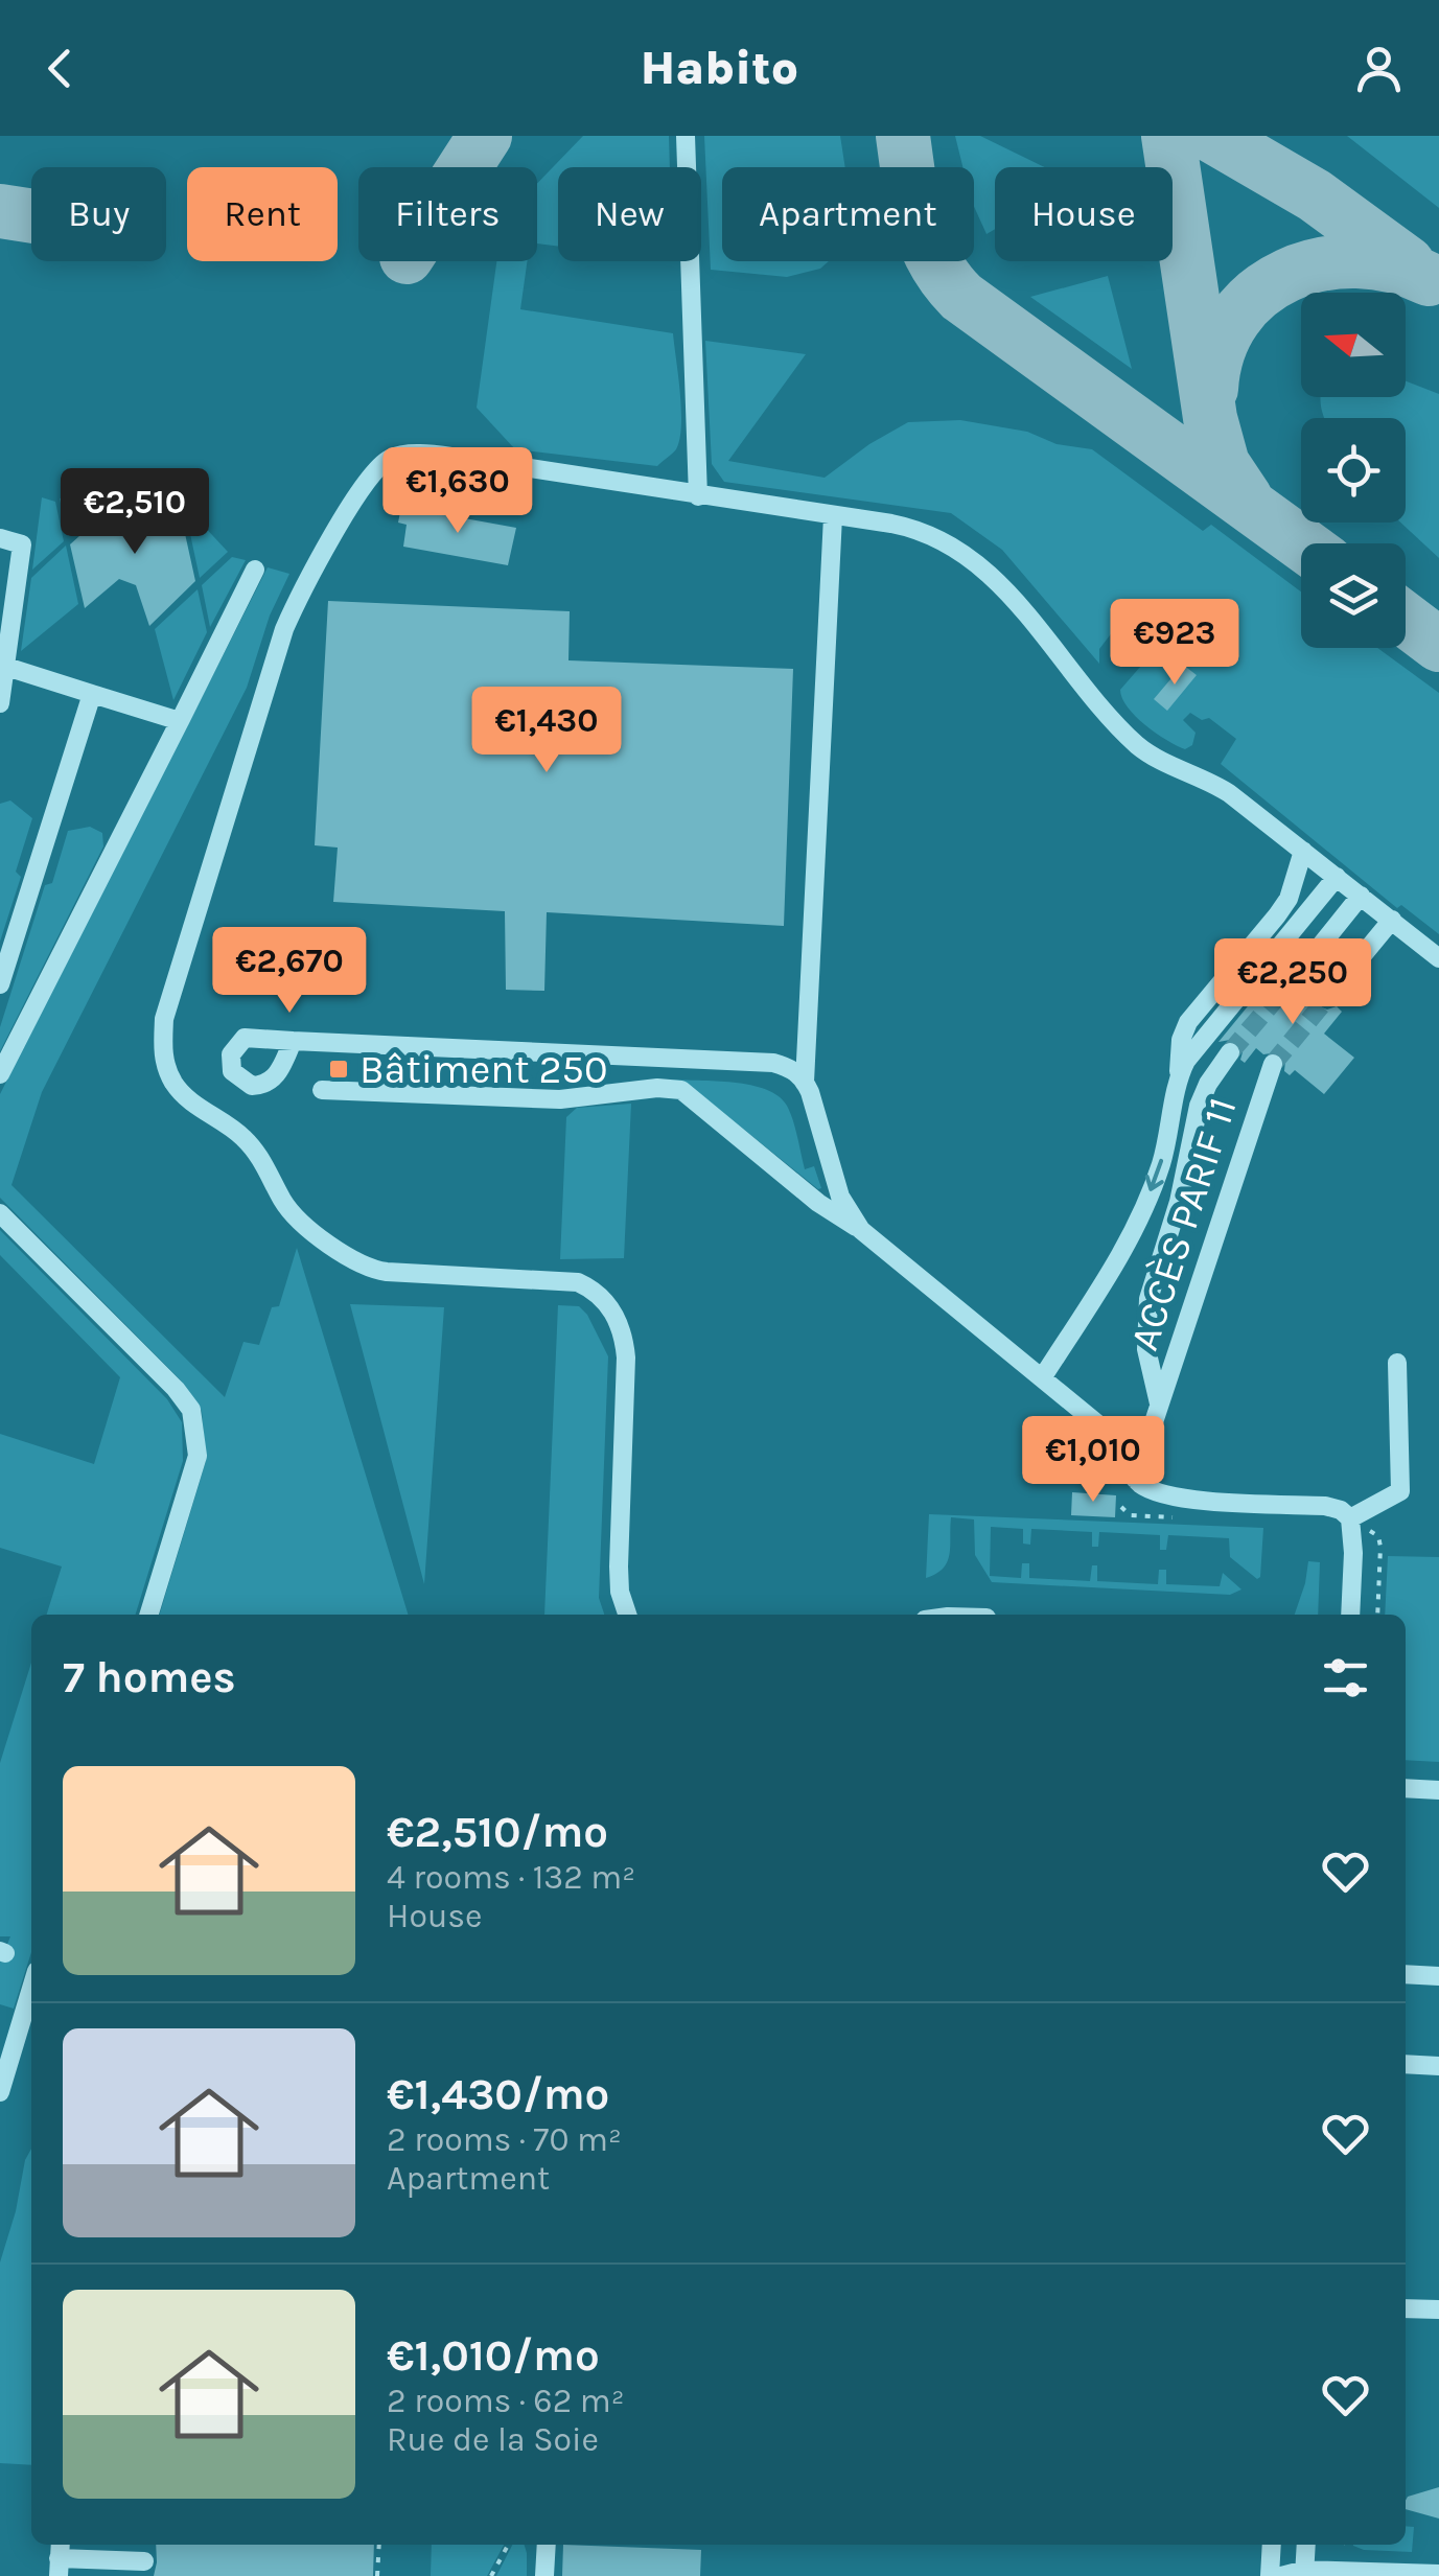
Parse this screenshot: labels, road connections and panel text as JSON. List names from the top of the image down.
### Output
{
  "streets": {
    "street": ["ACCÈS PARIF 11"]
  },
  "places": {
    "transit": ["Bâtiment 250"]
  },
  "north": "left",
  "page": {
    "header": "Habito",
    "chip": [
      "Buy",
      "Rent",
      "Filters",
      "New",
      "Apartment",
      "House"
    ],
    "price": [
      "€1,630",
      "€2,510",
      "€923",
      "€1,430",
      "€2,670",
      "€2,250",
      "€1,010"
    ],
    "heading": "7 homes",
    "list": [
      {
        "name": "€2,510/mo",
        "note": "4 rooms · 132 m² · House"
      },
      {
        "name": "€1,430/mo",
        "note": "2 rooms · 70 m² · Apartment"
      },
      {
        "name": "€1,010/mo",
        "note": "2 rooms · 62 m² · Rue de la Soie"
      }
    ]
  }
}
